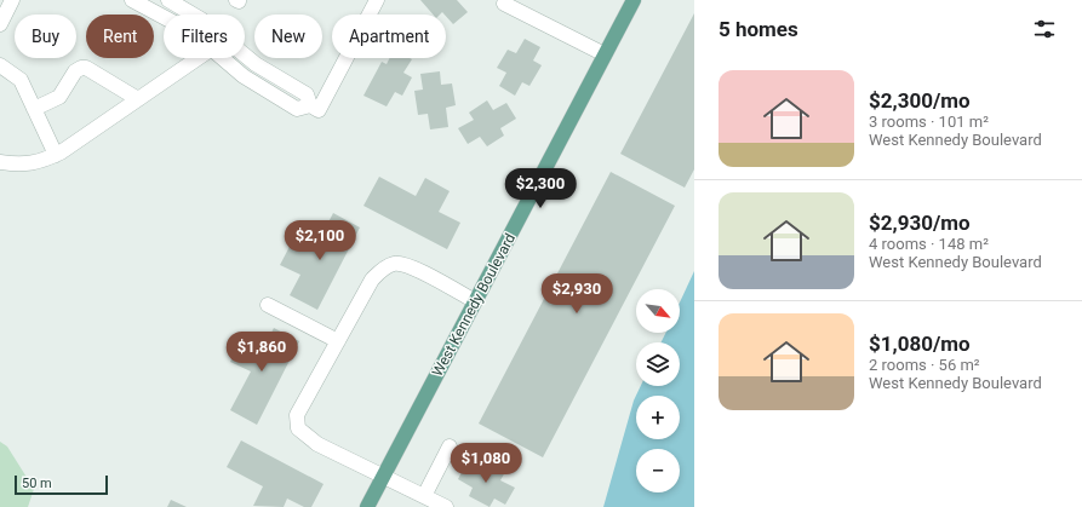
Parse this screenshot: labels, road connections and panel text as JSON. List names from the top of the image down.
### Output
{
  "streets": {
    "main road": ["West Kennedy Boulevard"]
  },
  "scale_bar": "50 m",
  "north": "bottom right",
  "page": {
    "heading": "5 homes",
    "chip": [
      "Buy",
      "Rent",
      "Filters",
      "New",
      "Apartment"
    ],
    "list": [
      {
        "name": "$2,300/mo",
        "note": "3 rooms · 101 m² · West Kennedy Boulevard"
      },
      {
        "name": "$2,930/mo",
        "note": "4 rooms · 148 m² · West Kennedy Boulevard"
      },
      {
        "name": "$1,080/mo",
        "note": "2 rooms · 56 m² · West Kennedy Boulevard"
      }
    ],
    "price": [
      "$2,300",
      "$2,100",
      "$2,930",
      "$1,860",
      "$1,080"
    ],
    "map_buttons": ["+", "−"],
    "scale": "50 m"
  }
}
